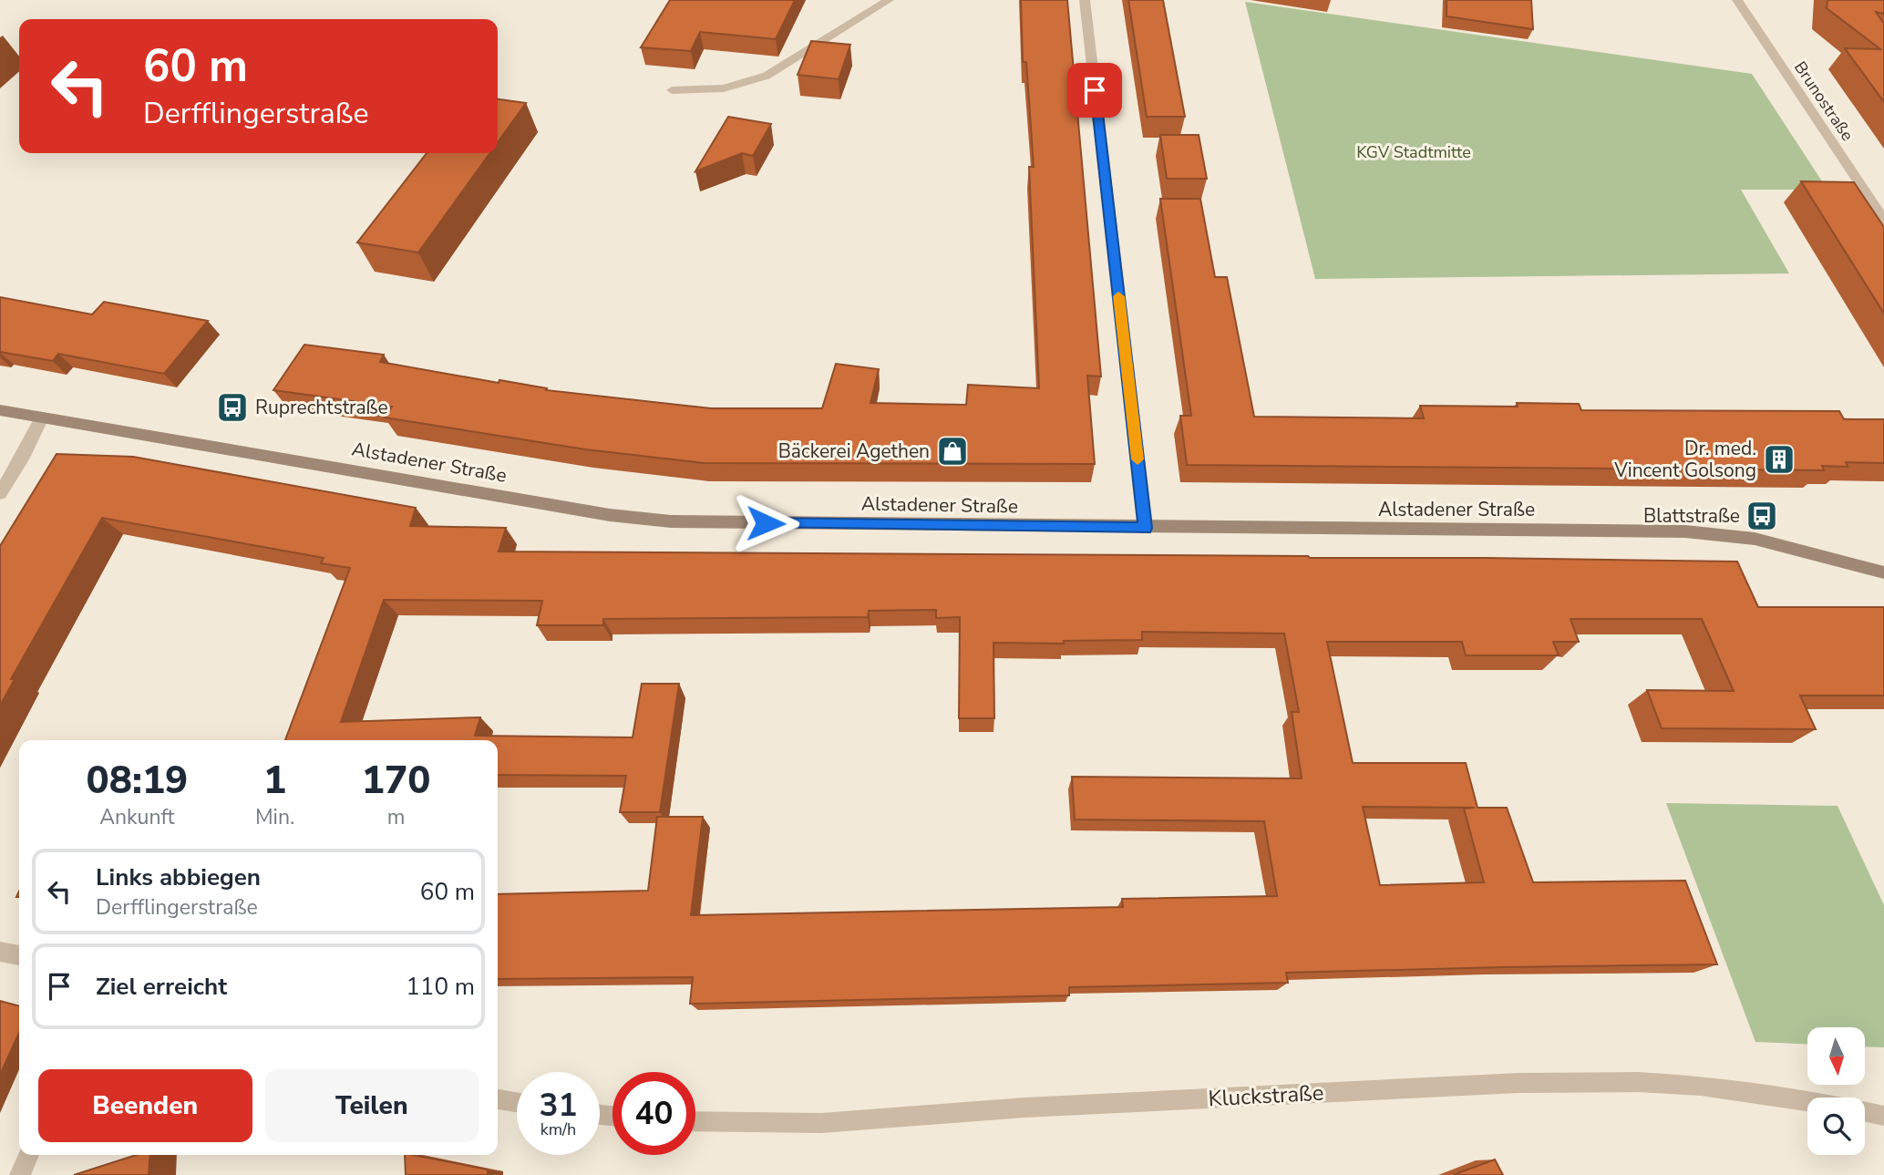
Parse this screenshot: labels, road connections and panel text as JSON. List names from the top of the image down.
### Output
{
  "streets": {
    "street": ["Brunostraße", "Alstadener Straße", "Kluckstraße"]
  },
  "parks": ["KGV Stadtmitte"],
  "places": {
    "bus stop": ["Ruprechtstraße", "Blattstraße"],
    "shop": ["Bäckerei Agethen"],
    "building": ["Dr. med. Vincent Golsong"]
  },
  "north": "bottom",
  "page": {
    "turn": ["60 m", "Derfflingerstraße"],
    "eta": [
      "08:19",
      "Ankunft",
      "1",
      "Min.",
      "170",
      "m"
    ],
    "list": [
      {
        "name": "Links abbiegen",
        "note": "Derfflingerstraße",
        "value": "60 m"
      },
      {
        "name": "Ziel erreicht",
        "value": "110 m"
      }
    ],
    "buttons": ["Beenden", "Teilen"],
    "speed": "31 km/h",
    "limit": "40"
  }
}
